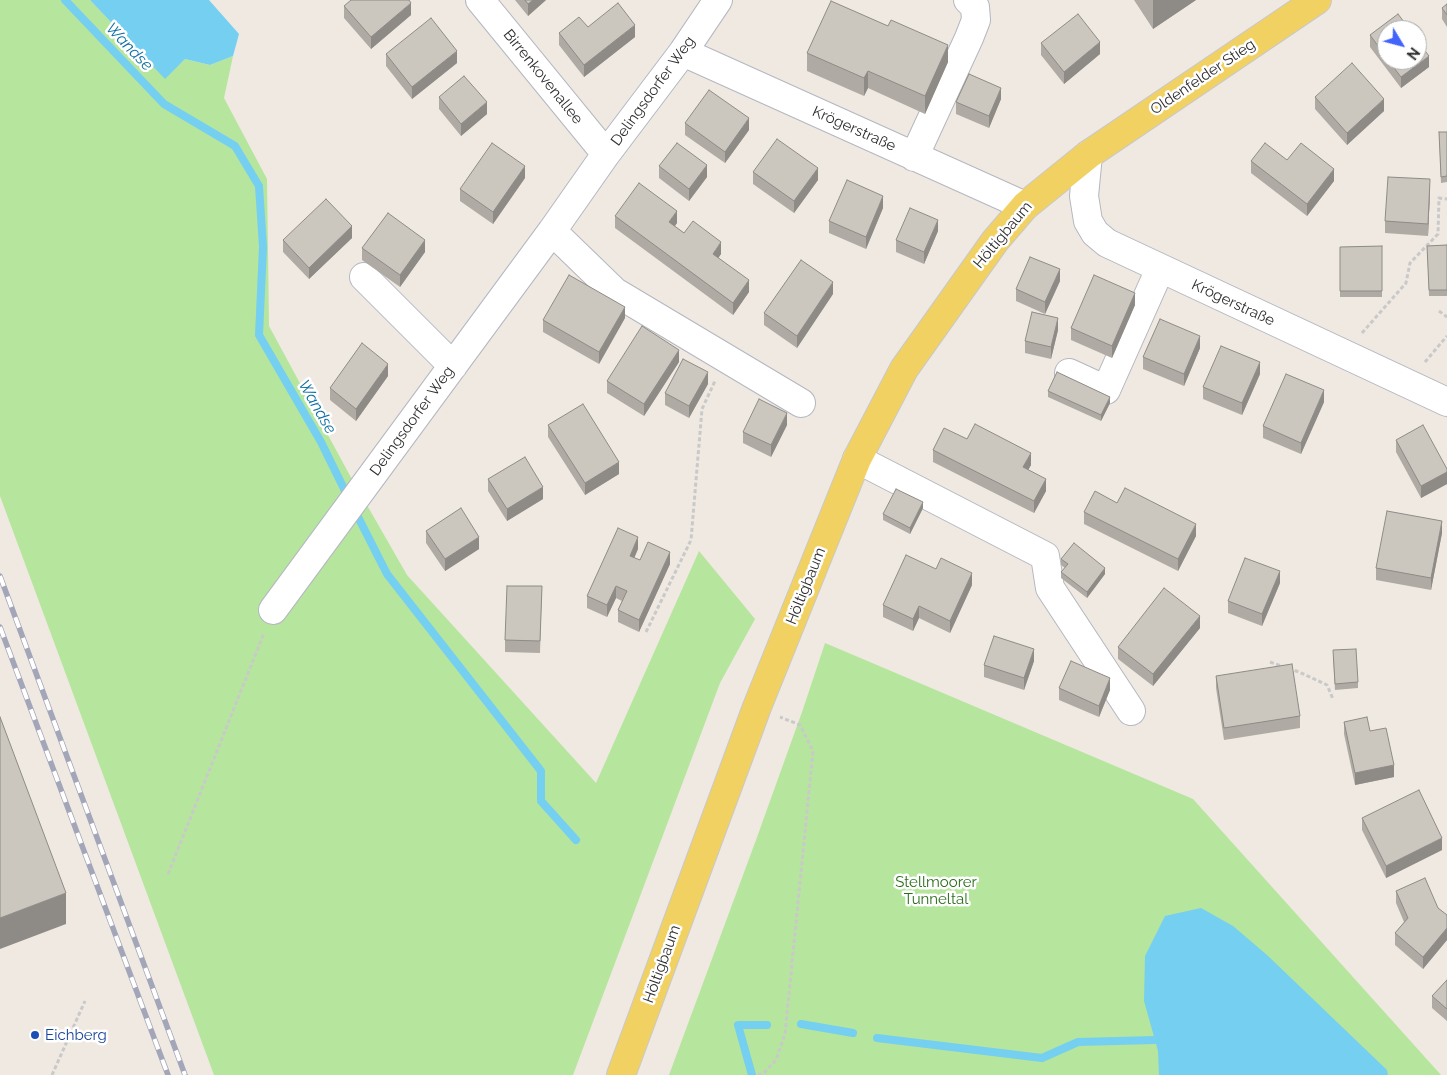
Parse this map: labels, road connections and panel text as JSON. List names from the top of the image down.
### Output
{
  "streets": {
    "main road": ["Oldenfelder Stieg", "Höltigbaum"],
    "street": ["Birrenkovenallee", "Delingsdorfer Weg", "Krögerstraße"]
  },
  "crossings": [
    ["Birrenkovenallee", "Delingsdorfer Weg"],
    ["Oldenfelder Stieg", "Krögerstraße"],
    ["Oldenfelder Stieg", "Höltigbaum"],
    ["Delingsdorfer Weg", "Krögerstraße"],
    ["Krögerstraße", "Höltigbaum"]
  ],
  "water": ["Wandse"],
  "parks": ["Stellmoorer Tunneltal"],
  "places": ["Eichberg"],
  "north": "bottom right"
}
